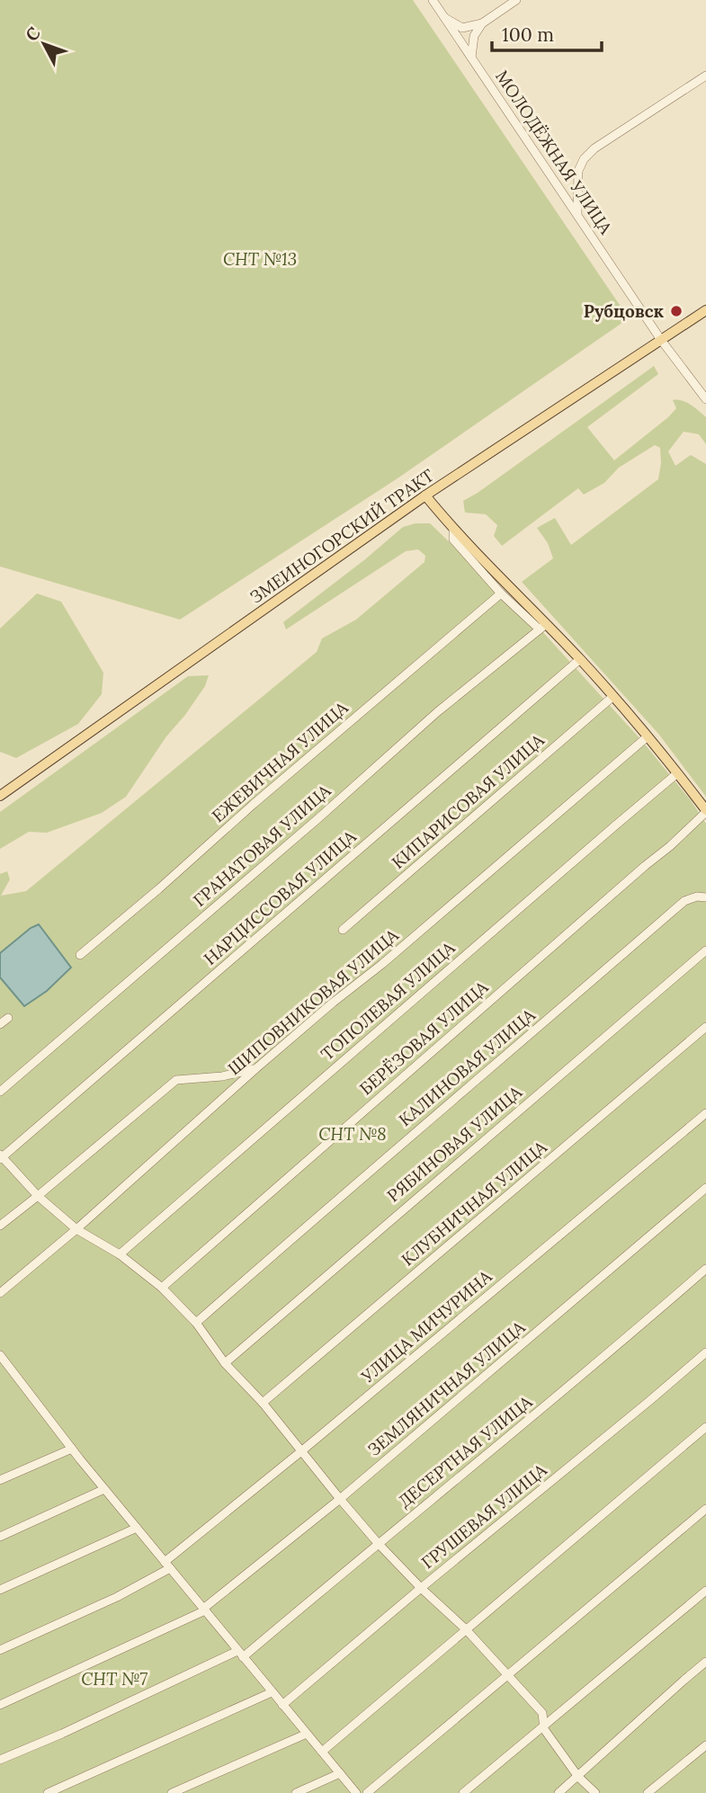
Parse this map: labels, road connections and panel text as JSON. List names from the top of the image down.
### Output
{
  "streets": {
    "main road": ["ЗМЕИНОГОРСКИЙ ТРАКТ"],
    "street": [
      "МОЛОДЁЖНАЯ УЛИЦА",
      "ЕЖЕВИЧНАЯ УЛИЦА",
      "КИПАРИСОВАЯ УЛИЦА",
      "ГРАНАТОВАЯ УЛИЦА",
      "НАРЦИССОВАЯ УЛИЦА",
      "ТОПОЛЕВАЯ УЛИЦА",
      "ШИПОВНИКОВАЯ УЛИЦА",
      "БЕРЁЗОВАЯ УЛИЦА",
      "КАЛИНОВАЯ УЛИЦА",
      "РЯБИНОВАЯ УЛИЦА",
      "КЛУБНИЧНАЯ УЛИЦА",
      "УЛИЦА МИЧУРИНА",
      "ЗЕМЛЯНИЧНАЯ УЛИЦА",
      "ДЕСЕРТНАЯ УЛИЦА",
      "ГРУШЕВАЯ УЛИЦА"
    ]
  },
  "crossings": [
    ["МОЛОДЁЖНАЯ УЛИЦА", "ЗМЕИНОГОРСКИЙ ТРАКТ"]
  ],
  "parks": ["СНТ №13", "СНТ №8", "СНТ №7"],
  "places": ["Рубцовск"],
  "scale_bar": "100 m",
  "north": "top left"
}
